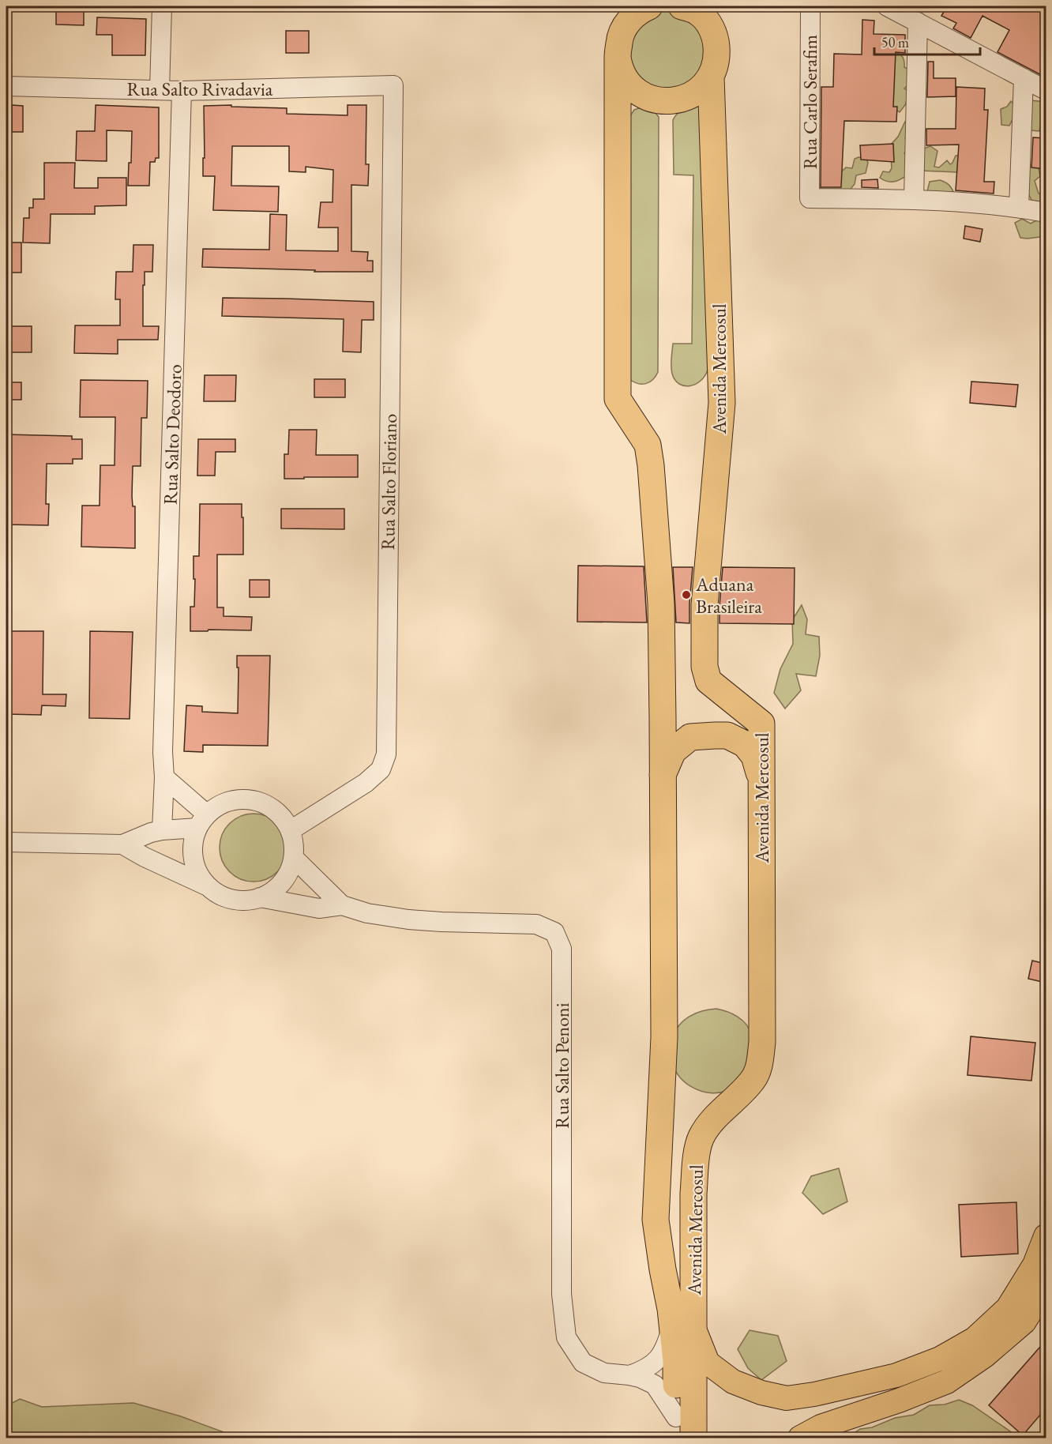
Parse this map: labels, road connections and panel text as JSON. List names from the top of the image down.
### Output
{
  "streets": {
    "highway": ["Avenida Mercosul"],
    "street": [
      "Rua Salto Rivadavia",
      "Rua Carlo Serafim",
      "Rua Salto Deodoro",
      "Rua Salto Floriano",
      "Rua Salto Penoni"
    ]
  },
  "crossings": [
    ["Rua Salto Rivadavia", "Rua Salto Deodoro"],
    ["Rua Salto Rivadavia", "Rua Salto Floriano"],
    ["Avenida Mercosul", "Rua Salto Penoni"],
    ["Rua Salto Floriano", "Rua Salto Penoni"]
  ],
  "places": ["Aduana Brasileira"],
  "scale_bar": "50 m"
}
